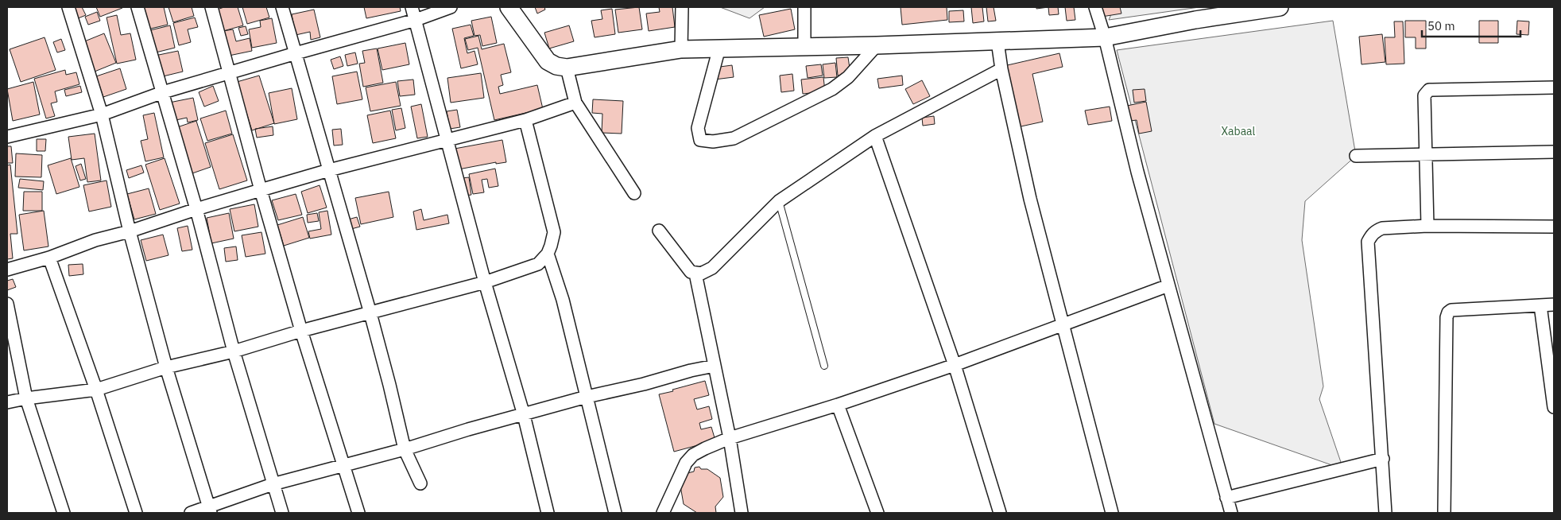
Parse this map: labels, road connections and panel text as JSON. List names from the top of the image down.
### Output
{
  "parks": ["Xabaal"],
  "scale_bar": "50 m"
}
